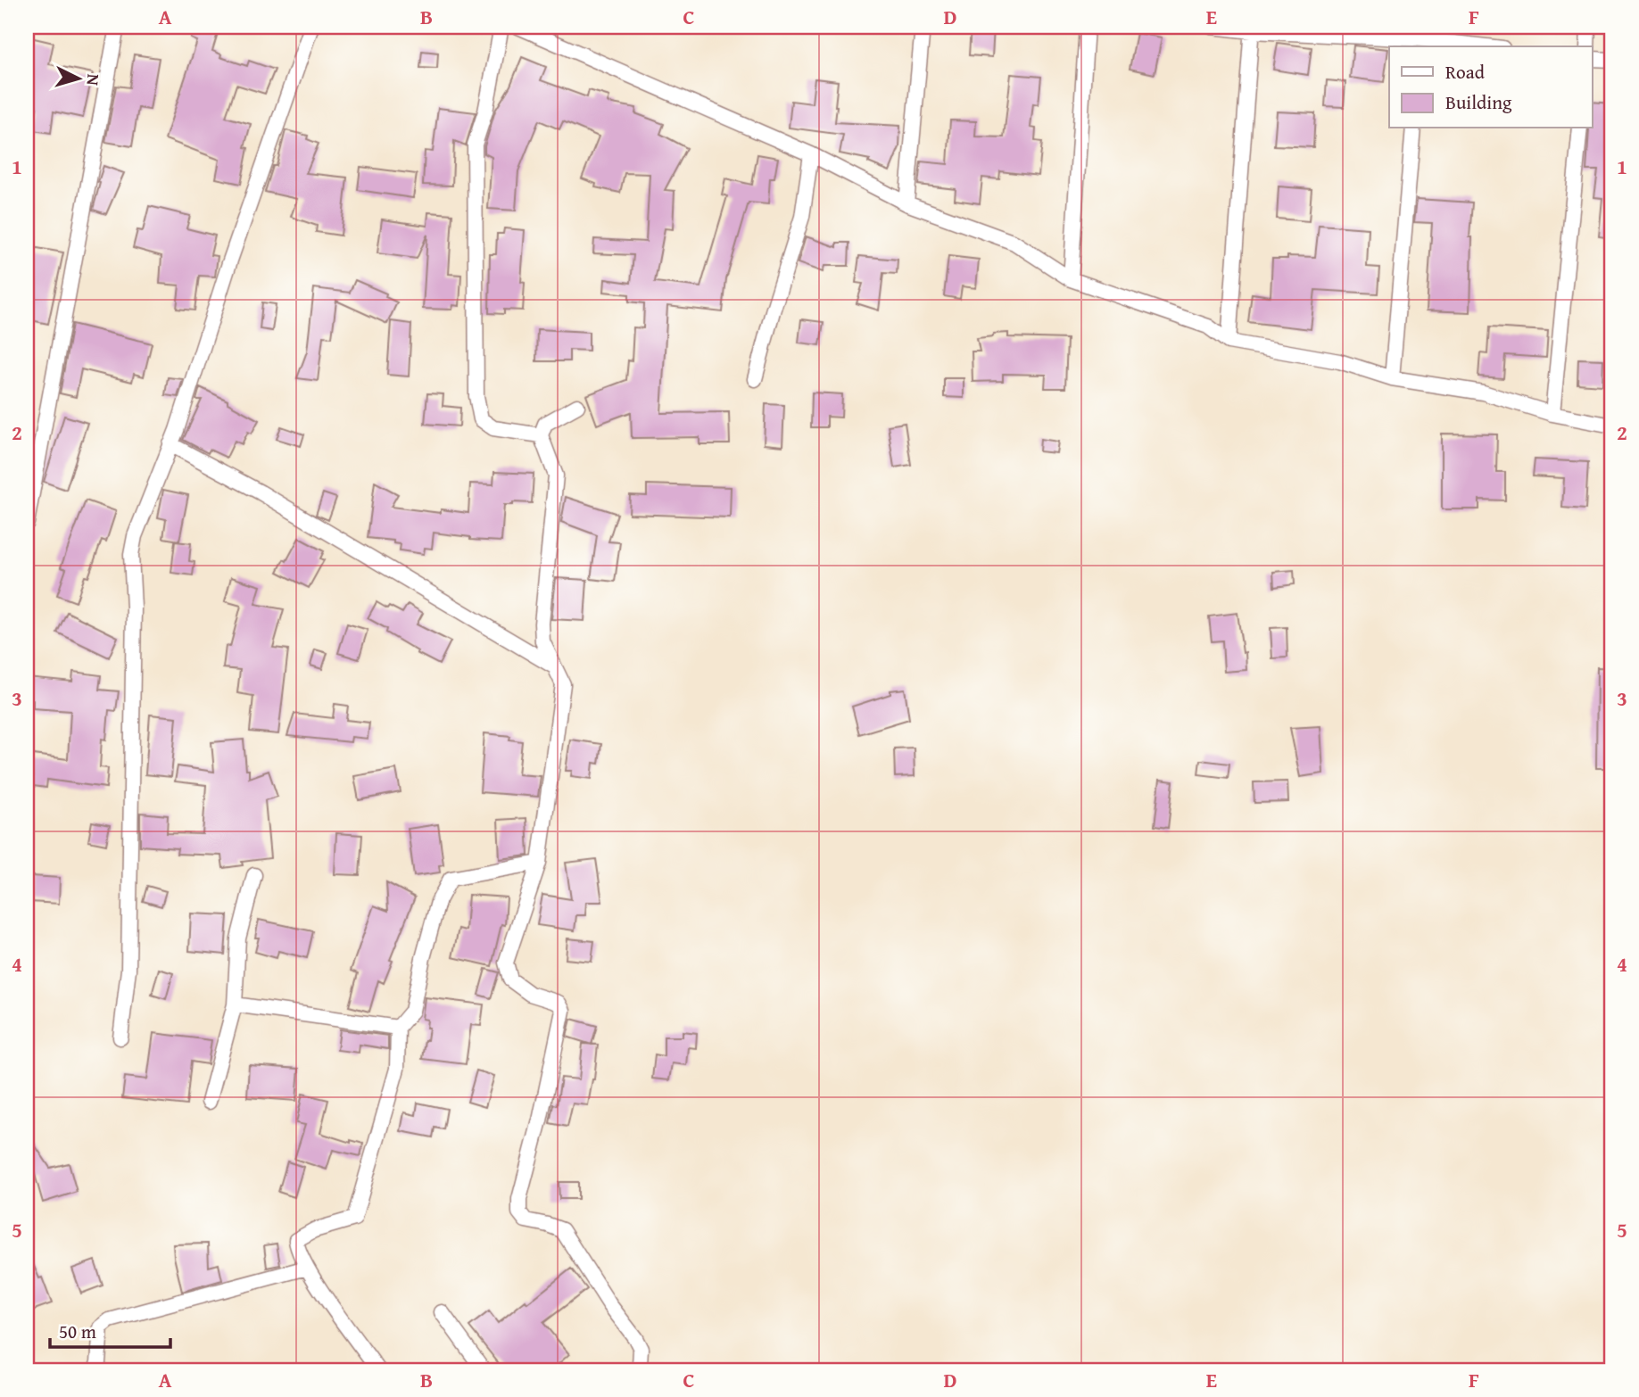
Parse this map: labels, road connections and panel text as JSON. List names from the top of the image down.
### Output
{
  "legend": ["Road", "Building"],
  "scale_bar": "50 m",
  "north": "right",
  "grid": {
    "columns": [
      "A",
      "B",
      "C",
      "D",
      "E",
      "F"
    ],
    "rows": [
      "1",
      "2",
      "3",
      "4",
      "5"
    ]
  }
}
